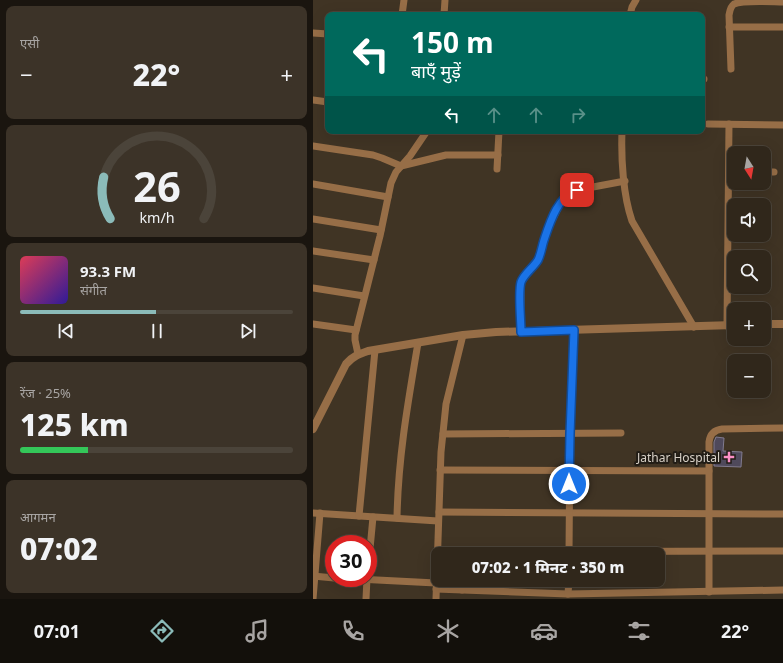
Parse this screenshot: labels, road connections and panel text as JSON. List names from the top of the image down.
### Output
{
  "places": {
    "health": ["Jathar Hospital"]
  },
  "north": "bottom",
  "page": {
    "tile": [
      "एसी",
      ["रेंज · 25%", "125 km"],
      ["आगमन", "07:02"]
    ],
    "turn": ["150 m", "बाएँ मुड़ें"],
    "heat": ["−", "22°", "+"],
    "map_buttons": ["+", "−"],
    "song": ["93.3 FM", "संगीत"],
    "limit": "30",
    "trip": "07:02 · 1 मिनट · 350 m",
    "tabs": ["07:01", "22°"],
    "gauge": ["26", "km/h"]
  }
}
